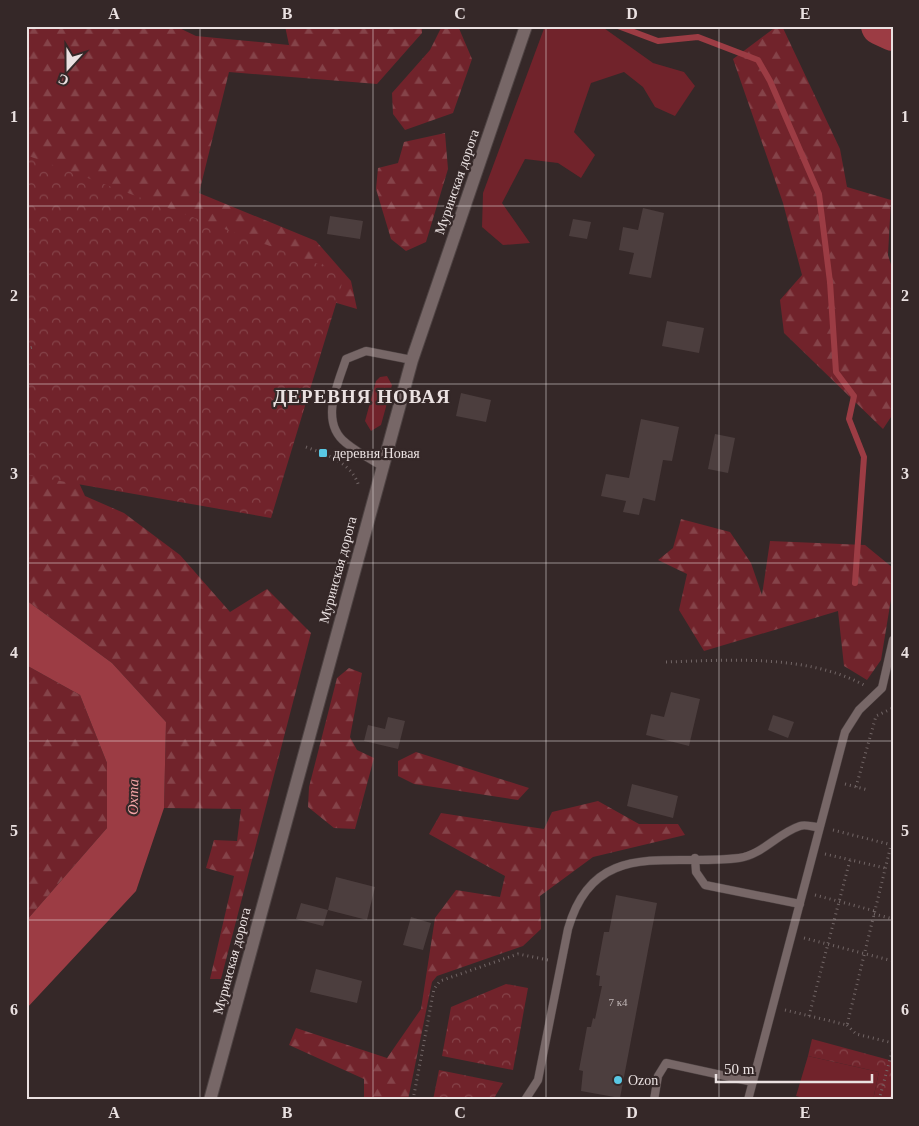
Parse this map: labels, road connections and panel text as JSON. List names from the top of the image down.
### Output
{
  "streets": {
    "street": ["Муринская дорога"]
  },
  "districts": ["ДЕРЕВНЯ НОВАЯ"],
  "water": ["Охта"],
  "places": {
    "transit": ["деревня Новая"],
    "other": ["Ozon"]
  },
  "house_numbers": ["7 к4"],
  "scale_bar": "50 m",
  "north": "bottom",
  "grid": {
    "columns": [
      "A",
      "B",
      "C",
      "D",
      "E"
    ],
    "rows": [
      "1",
      "2",
      "3",
      "4",
      "5",
      "6"
    ]
  }
}
